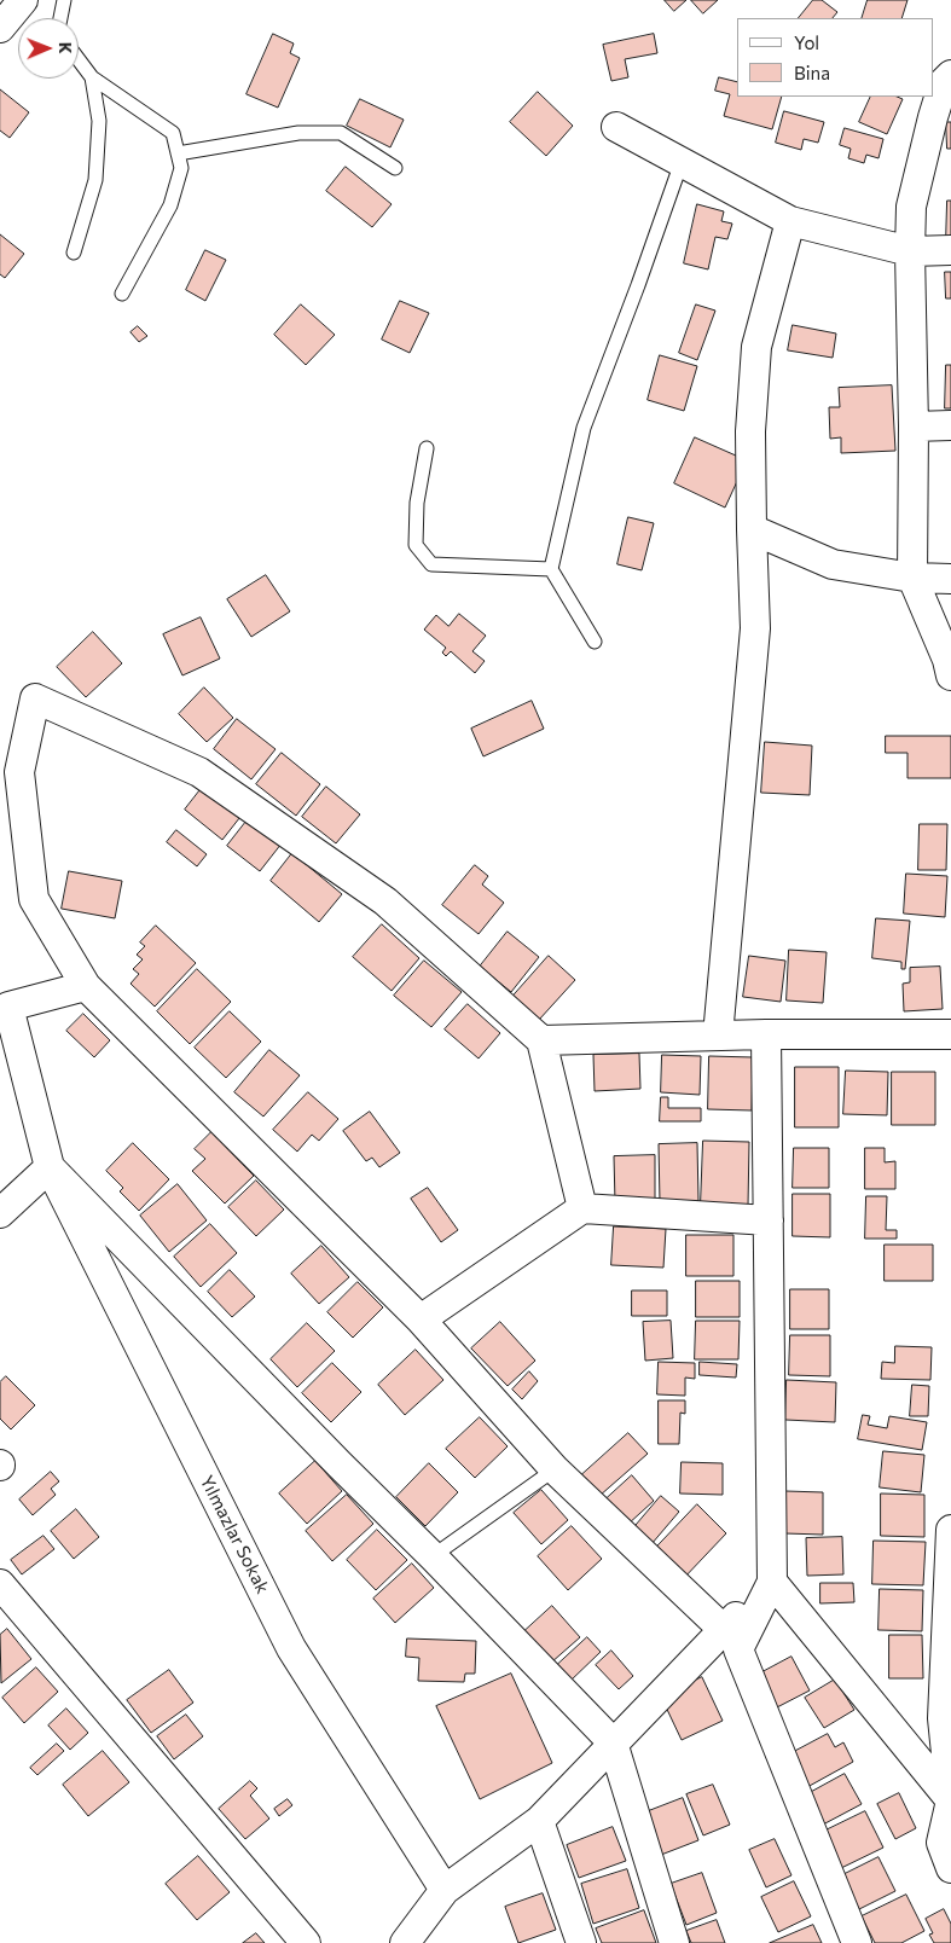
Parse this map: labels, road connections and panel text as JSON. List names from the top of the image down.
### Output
{
  "streets": {
    "street": ["Yılmazlar Sokak"]
  },
  "legend": ["Yol", "Bina"],
  "north": "right"
}
